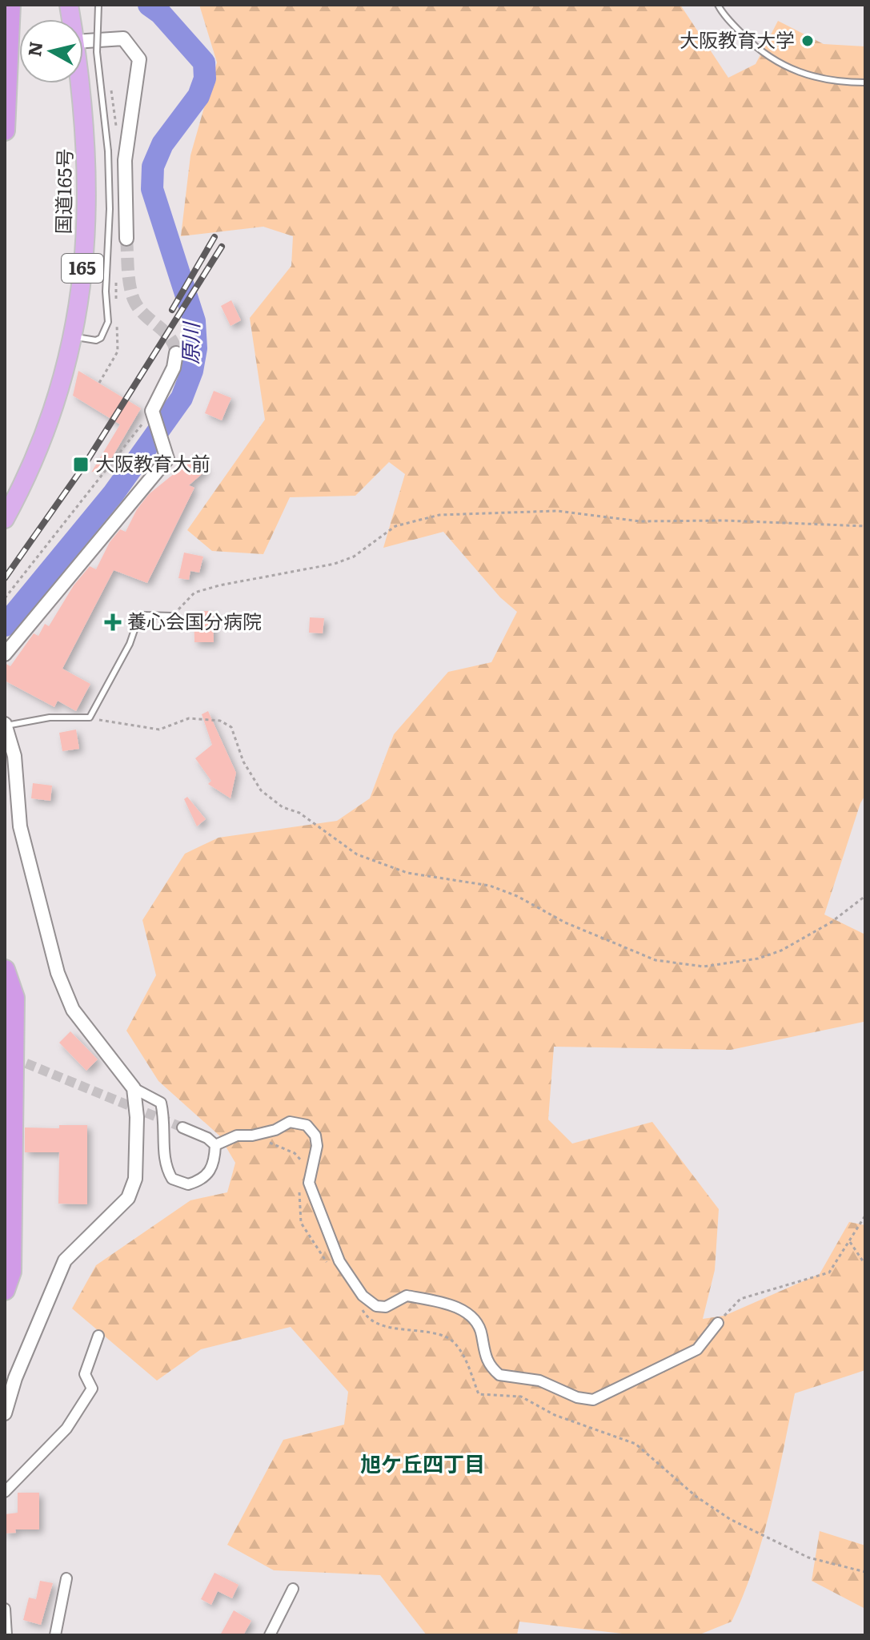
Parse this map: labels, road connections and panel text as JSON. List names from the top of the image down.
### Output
{
  "streets": {
    "highway": ["国道165号", "165"]
  },
  "districts": ["旭ケ丘四丁目"],
  "water": ["原川"],
  "places": {
    "other": ["大阪教育大学"],
    "transit": ["大阪教育大前"],
    "health": ["養心会国分病院"]
  },
  "north": "left"
}
